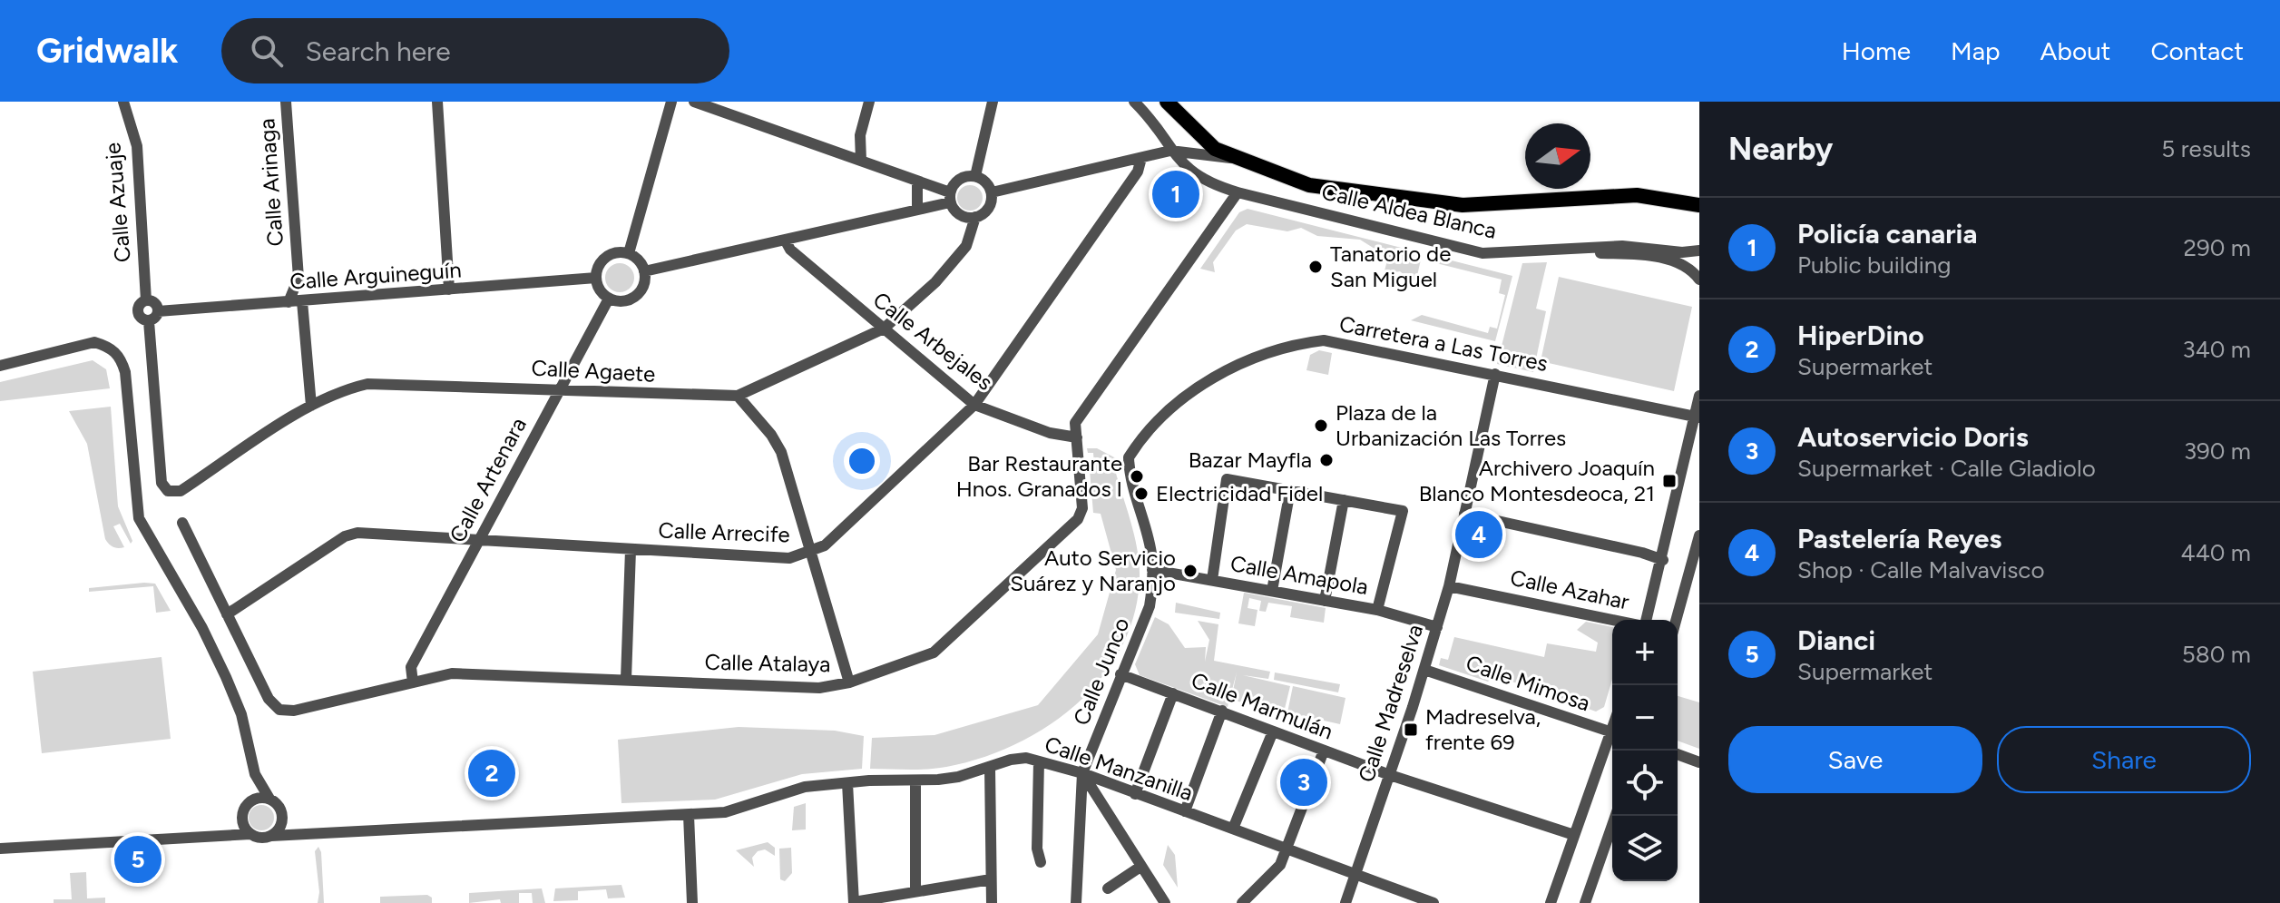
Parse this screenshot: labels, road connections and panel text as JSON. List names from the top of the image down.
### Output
{
  "streets": {
    "street": [
      "Calle Arinaga",
      "Calle Azuaje",
      "Calle Aldea Blanca",
      "Calle Arguineguín",
      "Calle Arbejales",
      "Carretera a Las Torres",
      "Calle Agaete",
      "Calle Artenara",
      "Calle Arrecife",
      "Calle Amapola",
      "Calle Azahar",
      "Calle Atalaya",
      "Calle Junco",
      "Calle Mimosa",
      "Calle Madreselva",
      "Calle Marmulán",
      "Calle Manzanilla"
    ]
  },
  "crossings": [
    ["Calle Arinaga", "Calle Arguineguín"],
    ["Calle Azuaje", "Calle Arguineguín"],
    ["Calle Azuaje", "Calle Agaete"],
    ["Calle Aldea Blanca", "Calle Atalaya"],
    ["Calle Arguineguín", "Calle Agaete"],
    ["Calle Arguineguín", "Calle Artenara"],
    ["Calle Arbejales", "Calle Agaete"],
    ["Calle Arbejales", "Calle Arrecife"],
    ["Calle Arbejales", "Calle Atalaya"],
    ["Carretera a Las Torres", "Calle Junco"],
    ["Carretera a Las Torres", "Calle Madreselva"],
    ["Calle Agaete", "Calle Artenara"],
    ["Calle Artenara", "Calle Arrecife"],
    ["Calle Artenara", "Calle Atalaya"],
    ["Calle Arrecife", "Calle Atalaya"],
    ["Calle Amapola", "Calle Junco"],
    ["Calle Amapola", "Calle Madreselva"],
    ["Calle Azahar", "Calle Madreselva"],
    ["Calle Junco", "Calle Marmulán"],
    ["Calle Junco", "Calle Manzanilla"],
    ["Calle Mimosa", "Calle Madreselva"],
    ["Calle Madreselva", "Calle Marmulán"],
    ["Calle Madreselva", "Calle Manzanilla"]
  ],
  "places": {
    "other": [
      "Tanatorio de San Miguel",
      "Plaza de la Urbanización Las Torres",
      "Bazar Mayfla",
      "Bar Restaurante Hnos. Granados I",
      "Electricidad Fidel",
      "Auto Servicio Suárez y Naranjo"
    ],
    "transit": ["Archivero Joaquín Blanco Montesdeoca, 21", "Madreselva, frente 69"]
  },
  "north": "right",
  "page": {
    "header": "Gridwalk",
    "search": "Search here",
    "nav": [
      "Home",
      "Map",
      "About",
      "Contact"
    ],
    "heading": ["Nearby", "5 results"],
    "pins": [
      "1",
      "4",
      "2",
      "3",
      "5"
    ],
    "list": [
      {
        "mark": "1",
        "name": "Policía canaria",
        "note": "Public building",
        "value": "290 m"
      },
      {
        "mark": "2",
        "name": "HiperDino",
        "note": "Supermarket",
        "value": "340 m"
      },
      {
        "mark": "3",
        "name": "Autoservicio Doris",
        "note": "Supermarket · Calle Gladiolo",
        "value": "390 m"
      },
      {
        "mark": "4",
        "name": "Pastelería Reyes",
        "note": "Shop · Calle Malvavisco",
        "value": "440 m"
      },
      {
        "mark": "5",
        "name": "Dianci",
        "note": "Supermarket",
        "value": "580 m"
      }
    ],
    "map_buttons": ["+", "−"],
    "buttons": ["Save", "Share"]
  }
}
